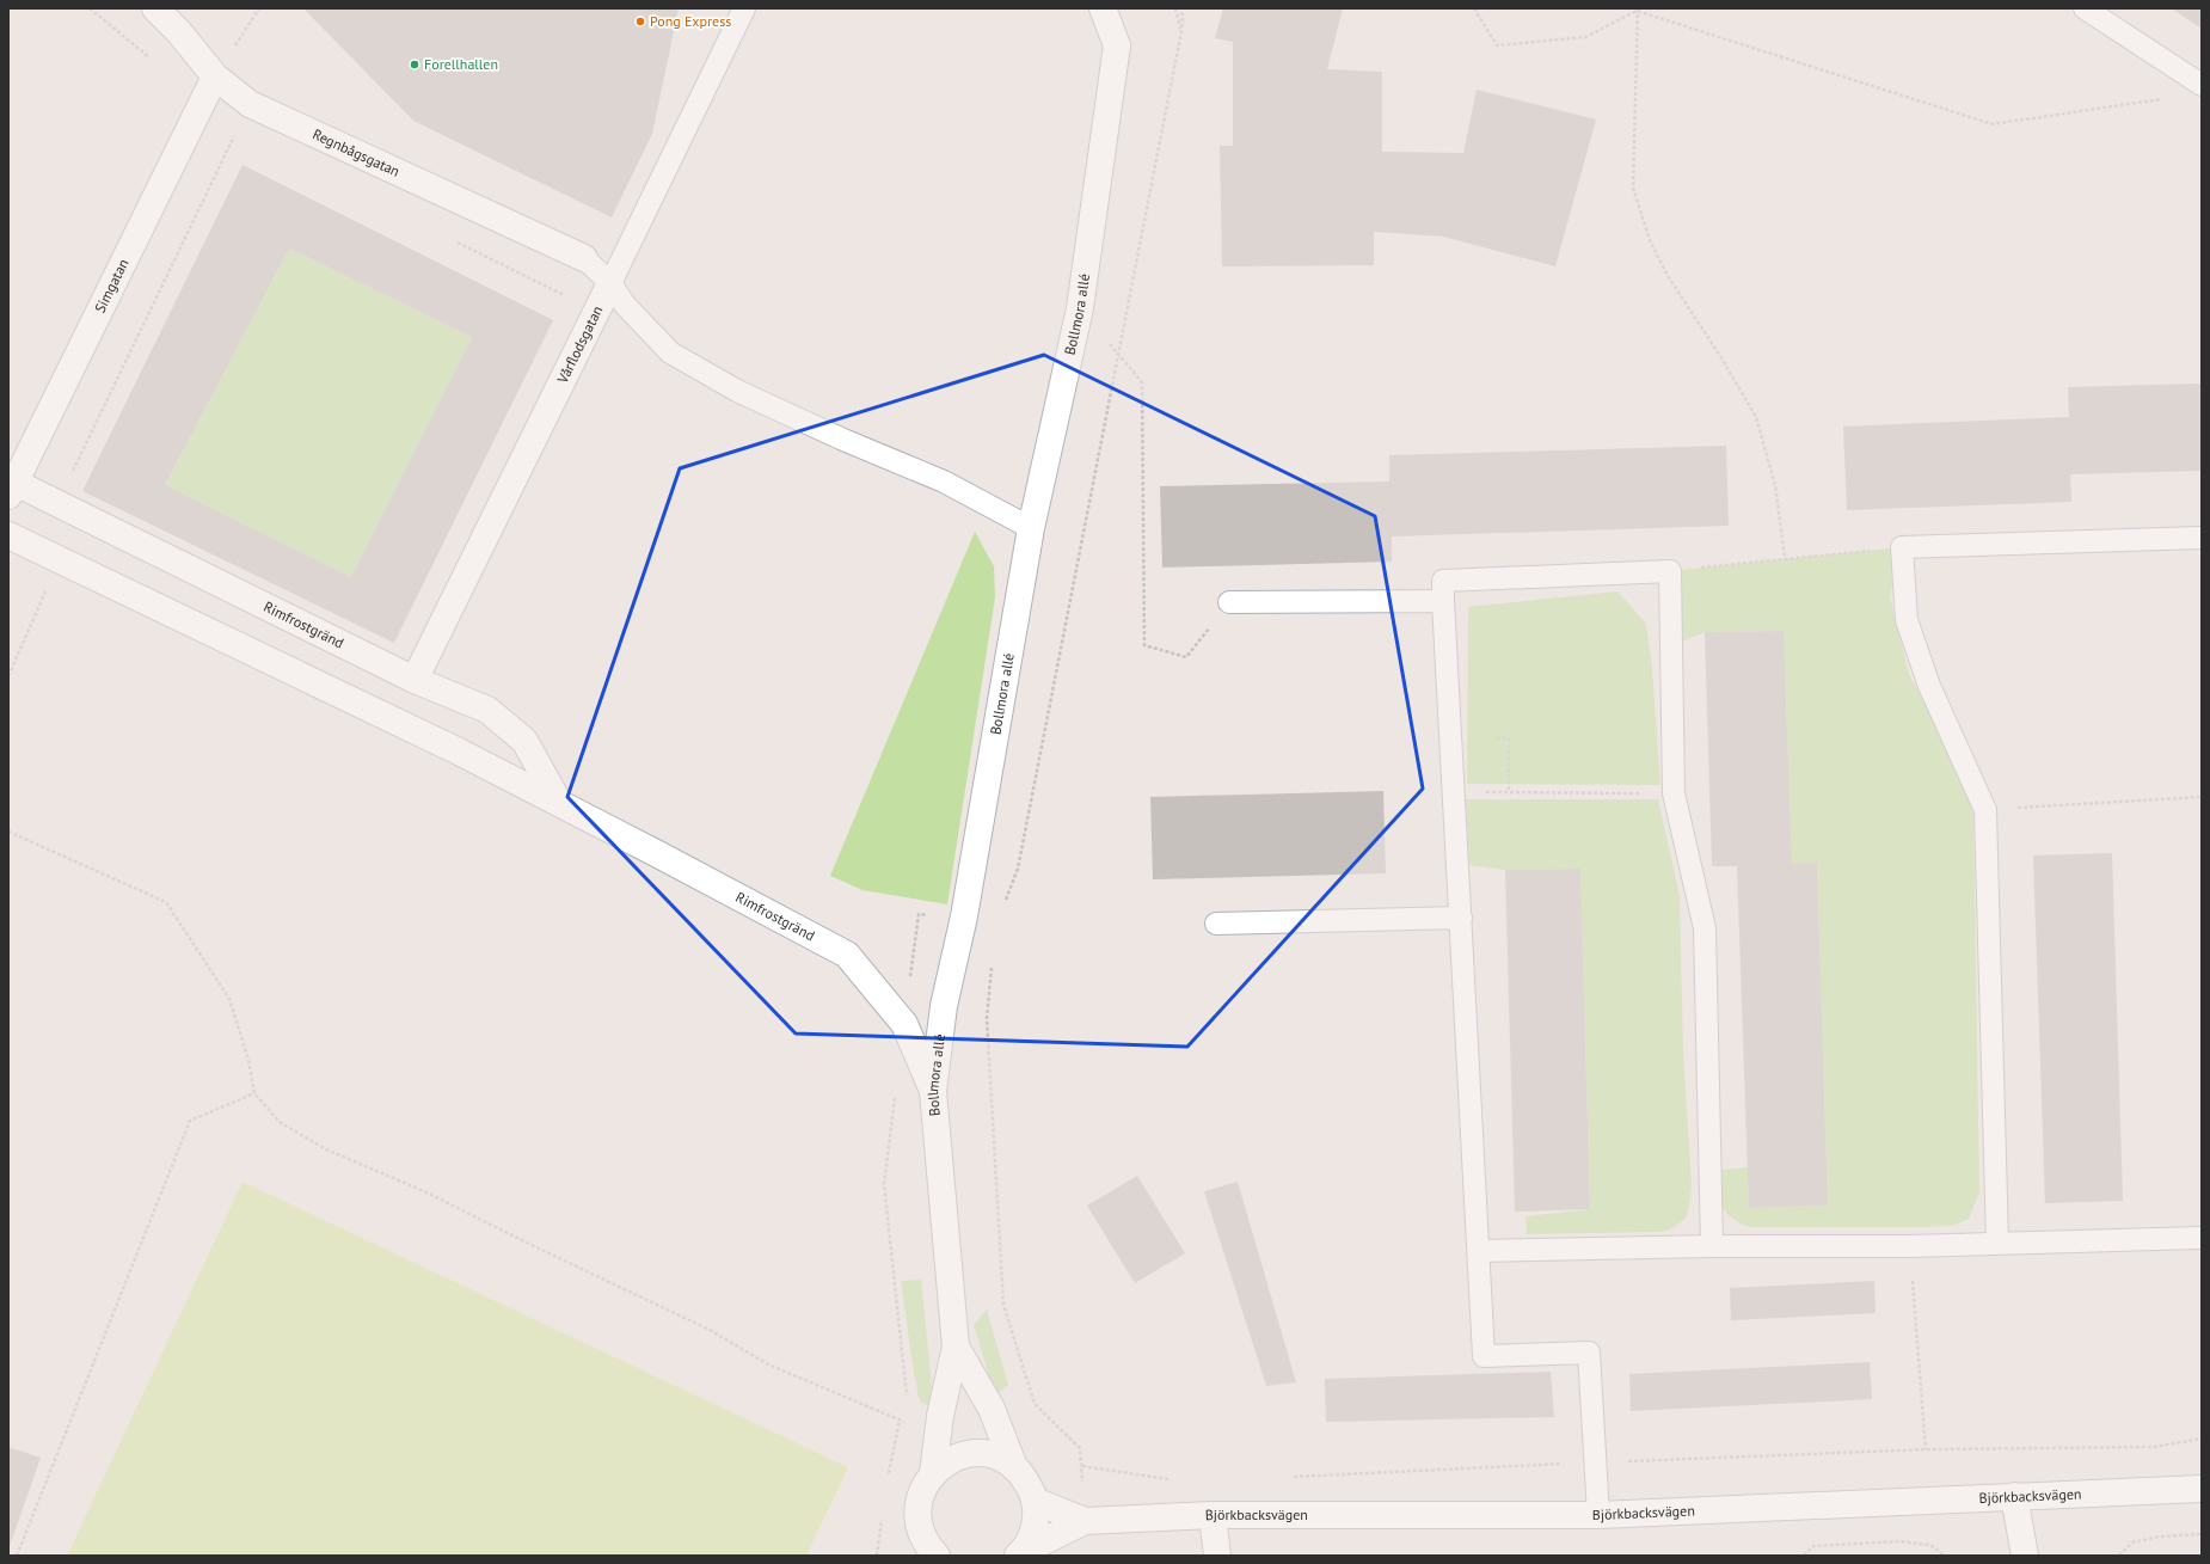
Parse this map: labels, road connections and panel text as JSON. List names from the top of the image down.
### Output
{
  "streets": {
    "street": [
      "Regnbågsgatan",
      "Simgatan",
      "Bollmora allé",
      "Vårflodsgatan",
      "Rimfrostgränd",
      "Björkbacksvägen"
    ]
  },
  "crossings": [
    ["Regnbågsgatan", "Simgatan"],
    ["Simgatan", "Rimfrostgränd"],
    ["Bollmora allé", "Rimfrostgränd"],
    ["Bollmora allé", "Björkbacksvägen"],
    ["Vårflodsgatan", "Rimfrostgränd"]
  ],
  "places": ["Pong Express", "Forellhallen"]
}
